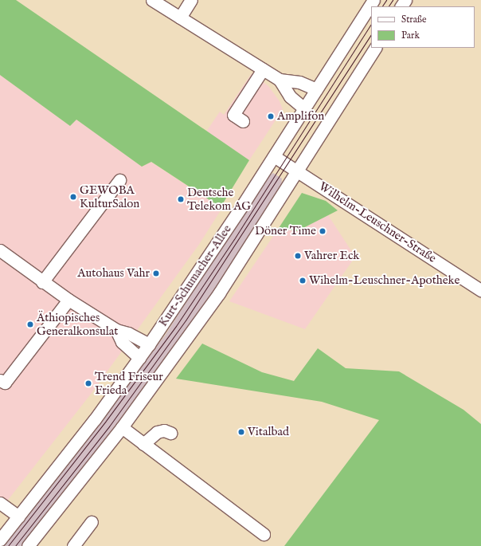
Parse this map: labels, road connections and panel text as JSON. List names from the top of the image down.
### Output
{
  "streets": {
    "street": ["Wilhelm-Leuschner-Straße", "Kurt-Schumacher-Allee"]
  },
  "crossings": [
    ["Wilhelm-Leuschner-Straße", "Kurt-Schumacher-Allee"]
  ],
  "places": [
    "Amplifon",
    "GEWOBA KulturSalon",
    "Deutsche Telekom AG",
    "Döner Time",
    "Vahrer Eck",
    "Autohaus Vahr",
    "Wihelm-Leuschner-Apotheke",
    "Äthiopisches Generalkonsulat",
    "Trend Friseur Frieda",
    "Vitalbad"
  ],
  "legend": ["Straße", "Park"]
}
